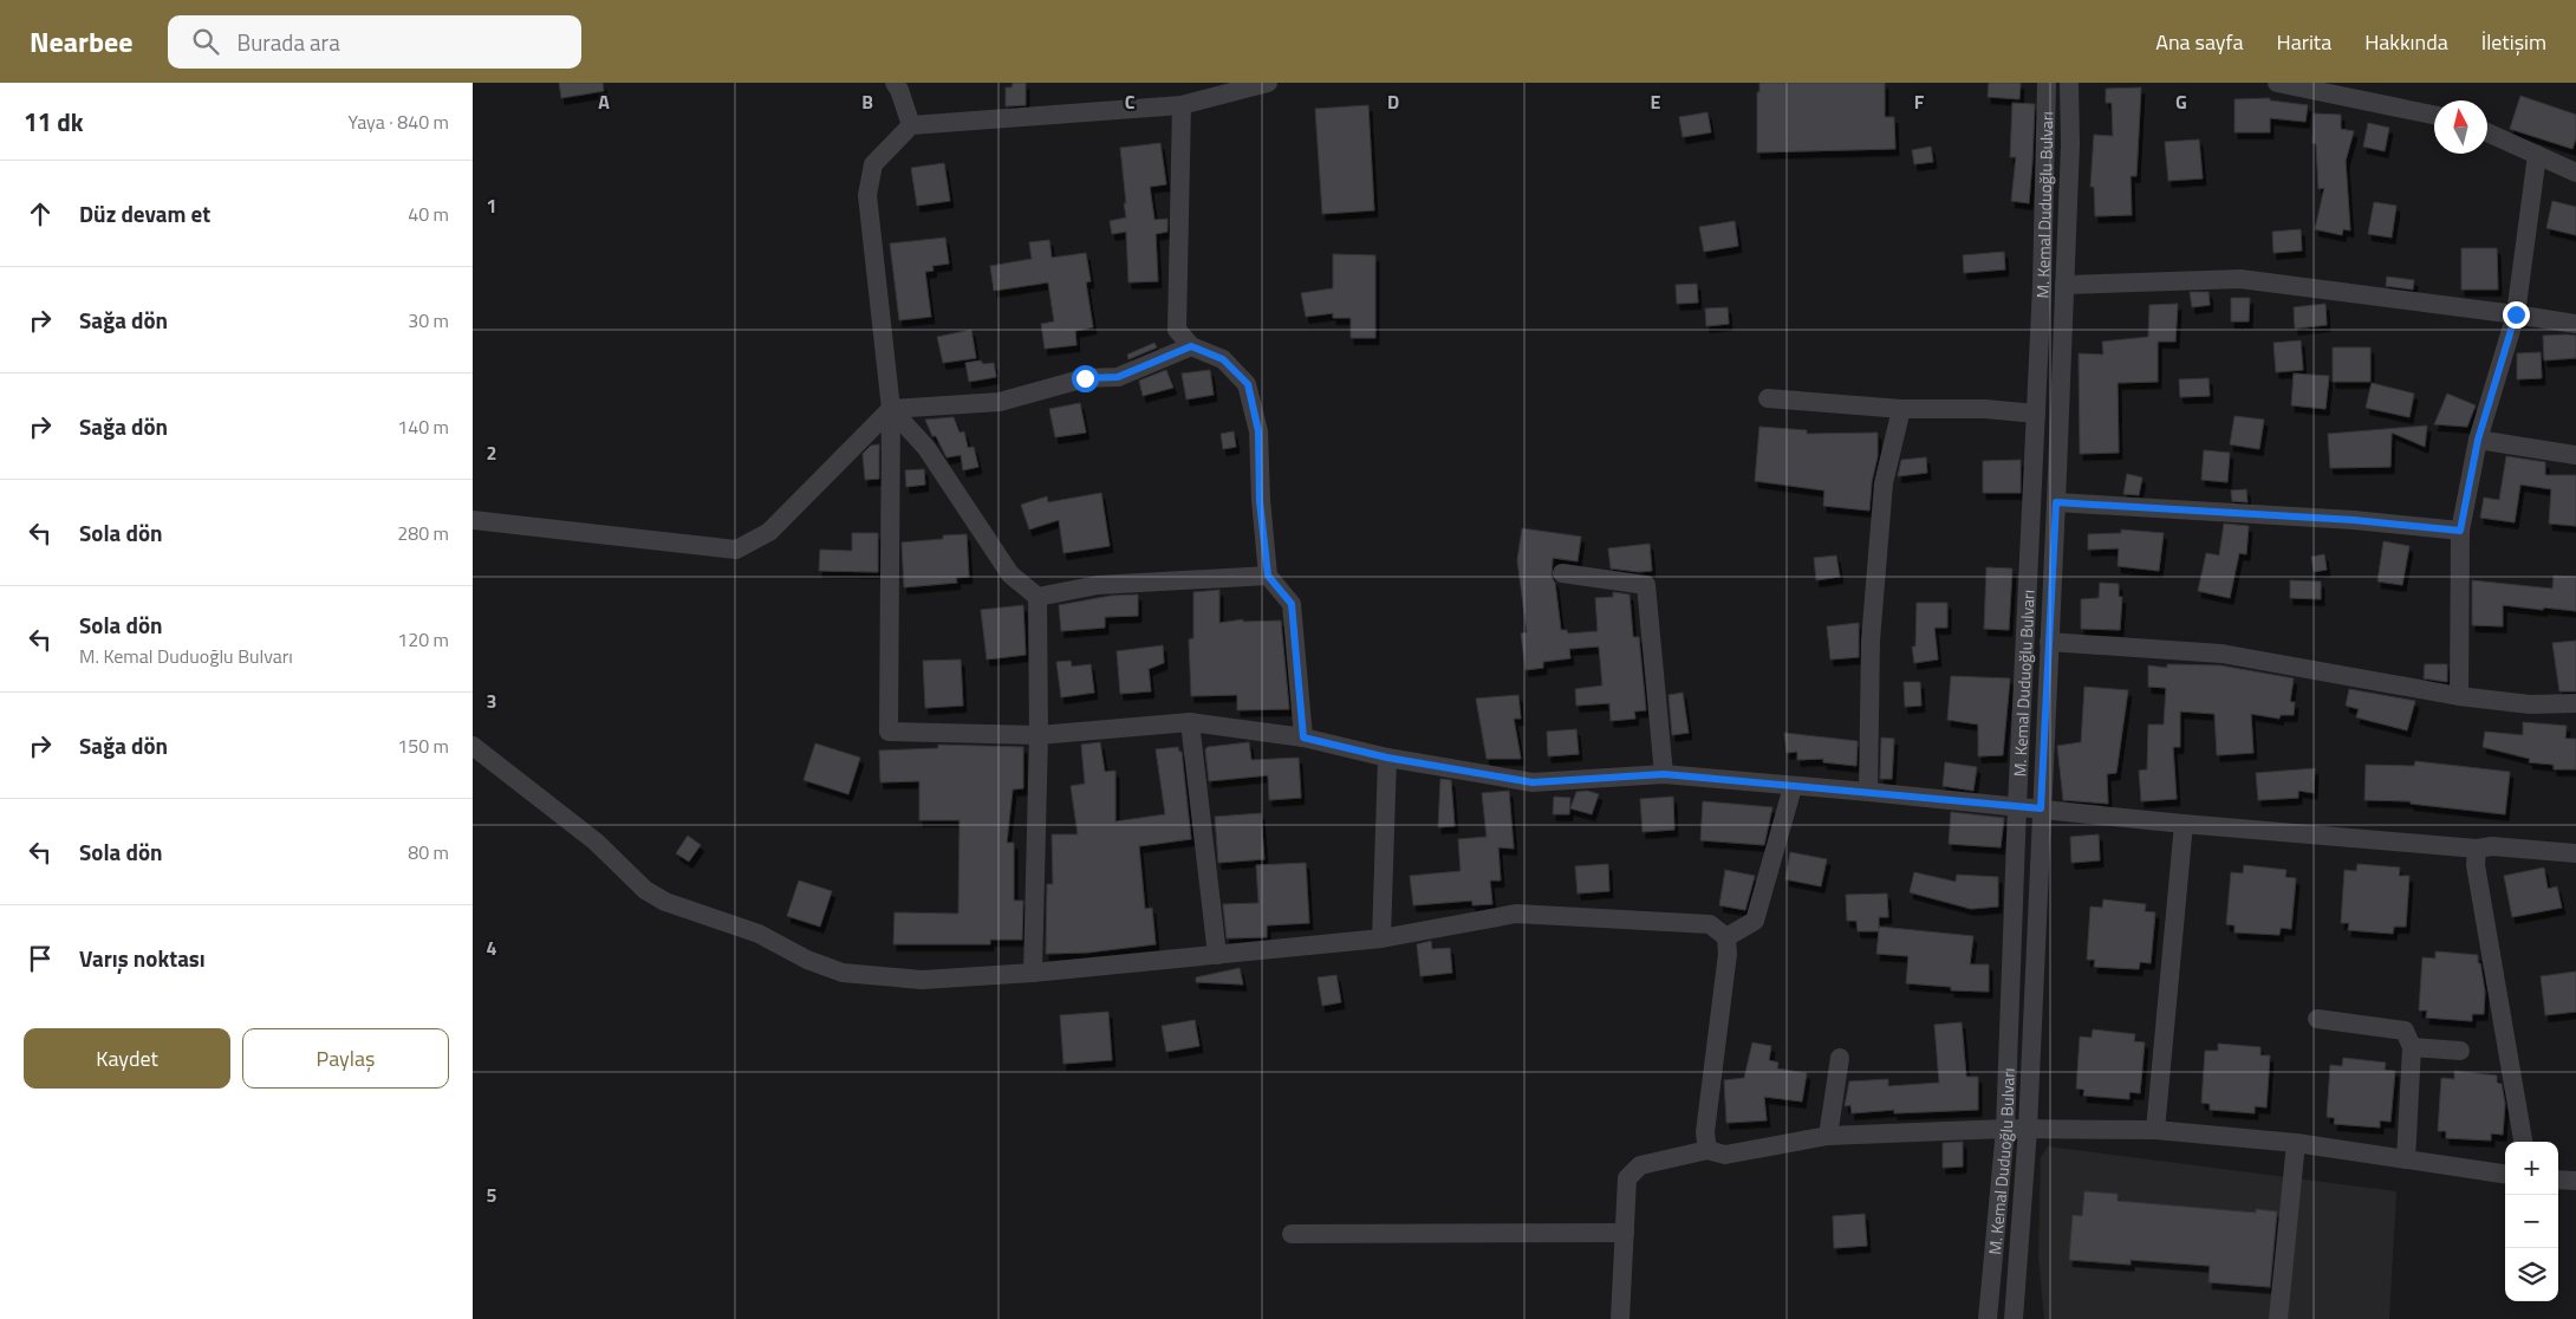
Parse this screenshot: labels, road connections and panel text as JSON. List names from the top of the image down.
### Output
{
  "streets": {
    "street": ["M. Kemal Duduoğlu Bulvarı"]
  },
  "north": "top",
  "page": {
    "header": "Nearbee",
    "search": "Burada ara",
    "nav": [
      "Ana sayfa",
      "Harita",
      "Hakkında",
      "İletişim"
    ],
    "heading": ["11 dk", "Yaya · 840 m"],
    "list": [
      ["Düz devam et", "40 m"],
      ["Sağa dön", "30 m"],
      ["Sağa dön", "140 m"],
      ["Sola dön", "280 m"],
      ["Sola dön", "M. Kemal Duduoğlu Bulvarı", "120 m"],
      ["Sağa dön", "150 m"],
      ["Sola dön", "80 m"],
      "Varış noktası"
    ],
    "buttons": ["Kaydet", "Paylaş"],
    "map_buttons": ["+", "−"]
  },
  "grid": {
    "columns": [
      "A",
      "B",
      "C",
      "D",
      "E",
      "F",
      "G"
    ],
    "rows": [
      "1",
      "2",
      "3",
      "4",
      "5"
    ]
  }
}
